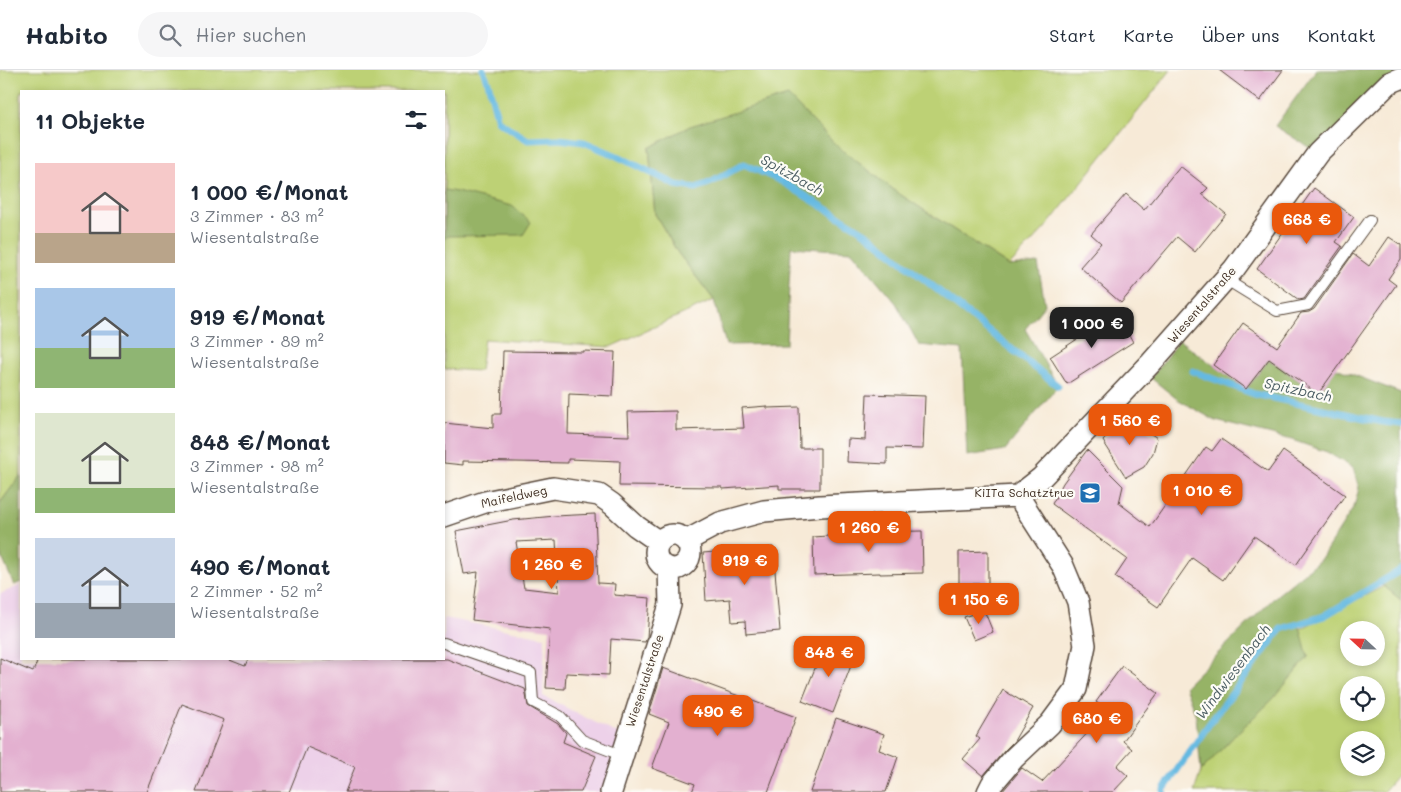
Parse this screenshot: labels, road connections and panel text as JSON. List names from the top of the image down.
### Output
{
  "streets": {
    "street": ["Wiesentalstraße", "Maifeldweg"]
  },
  "crossings": [
    ["Wiesentalstraße", "Maifeldweg"]
  ],
  "water": ["Spitzbach", "Windwiesenbach"],
  "places": {
    "school or university": ["KiITa Schatztrue"]
  },
  "north": "left",
  "page": {
    "header": "Habito",
    "search": "Hier suchen",
    "nav": [
      "Start",
      "Karte",
      "Über uns",
      "Kontakt"
    ],
    "heading": "11 Objekte",
    "list": [
      {
        "name": "1 000 €/Monat",
        "note": "3 Zimmer · 83 m² · Wiesentalstraße"
      },
      {
        "name": "919 €/Monat",
        "note": "3 Zimmer · 89 m² · Wiesentalstraße"
      },
      {
        "name": "848 €/Monat",
        "note": "3 Zimmer · 98 m² · Wiesentalstraße"
      },
      {
        "name": "490 €/Monat",
        "note": "2 Zimmer · 52 m² · Wiesentalstraße"
      }
    ],
    "price": [
      "668 €",
      "1 000 €",
      "1 560 €",
      "1 010 €",
      "1 260 €",
      "919 €",
      "1 260 €",
      "1 150 €",
      "848 €",
      "490 €",
      "680 €"
    ]
  }
}
